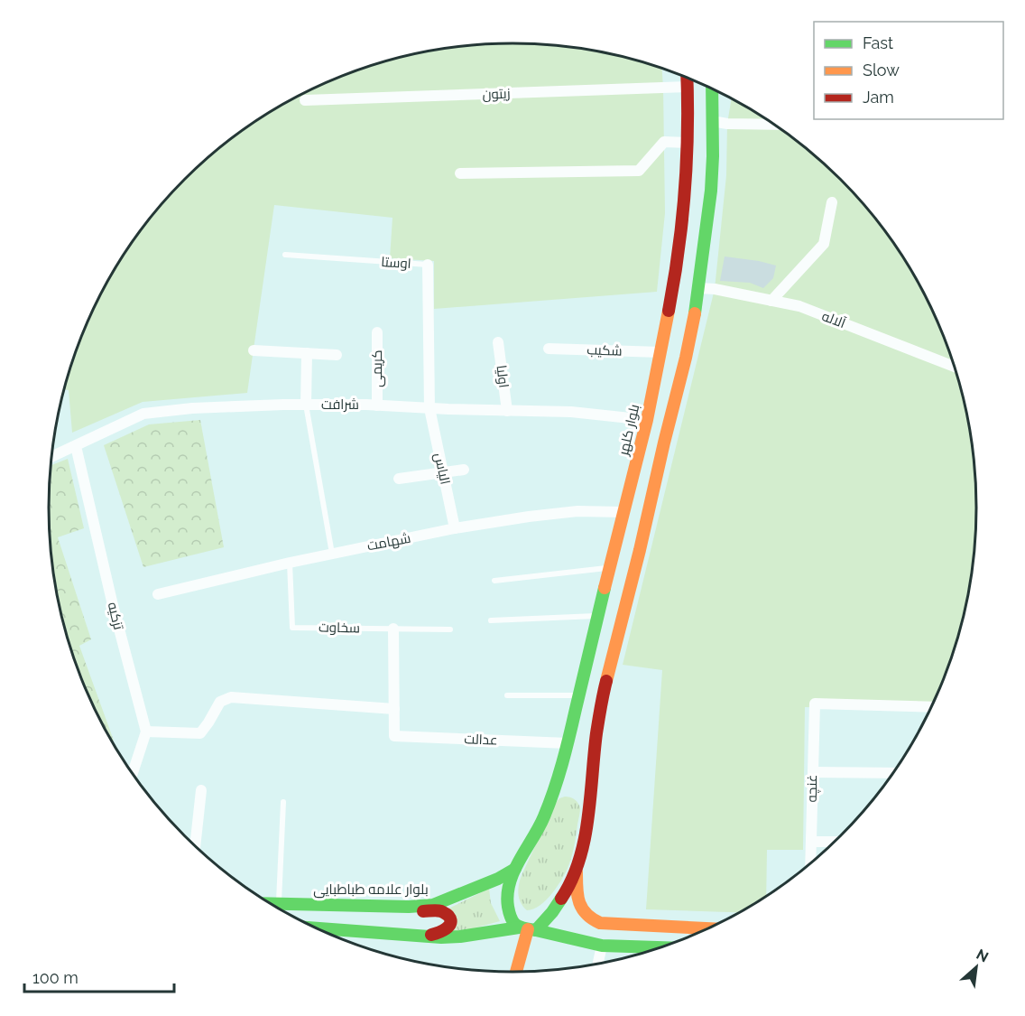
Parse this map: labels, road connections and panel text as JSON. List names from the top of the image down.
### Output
{
  "streets": {
    "main road": ["بلوار کلهر", "بلوار علامه طباطبایی"],
    "street": [
      "زیتون",
      "اوستا",
      "آلاله",
      "شکیب",
      "کریمی",
      "اولیا",
      "شرافت",
      "الیاس",
      "شهامت",
      "تزکیه",
      "عدالت",
      "غنچه"
    ],
    "lane": ["سخاوت"]
  },
  "crossings": [
    ["زیتون", "بلوار کلهر"],
    ["اوستا", "شرافت"],
    ["اوستا", "الیاس"],
    ["شکیب", "بلوار کلهر"],
    ["کریمی", "شرافت"],
    ["اولیا", "شرافت"],
    ["شرافت", "بلوار کلهر"],
    ["شرافت", "الیاس"],
    ["شرافت", "تزکیه"],
    ["بلوار کلهر", "شهامت"],
    ["بلوار کلهر", "عدالت"],
    ["بلوار کلهر", "بلوار علامه طباطبایی"],
    ["الیاس", "شهامت"],
    ["شهامت", "سخاوت"]
  ],
  "legend": ["Fast", "Slow", "Jam"],
  "scale_bar": "100 m",
  "north": "top right"
}
